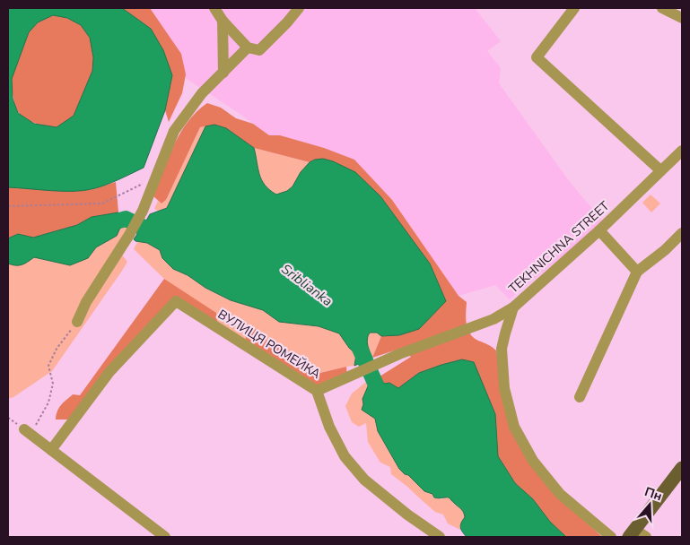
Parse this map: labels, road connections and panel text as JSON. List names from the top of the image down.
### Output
{
  "streets": {
    "street": ["TEKHNICHNA STREET", "ВУЛИЦЯ РОМЕЙКА"]
  },
  "water": ["Sriblianka"],
  "north": "top"
}
